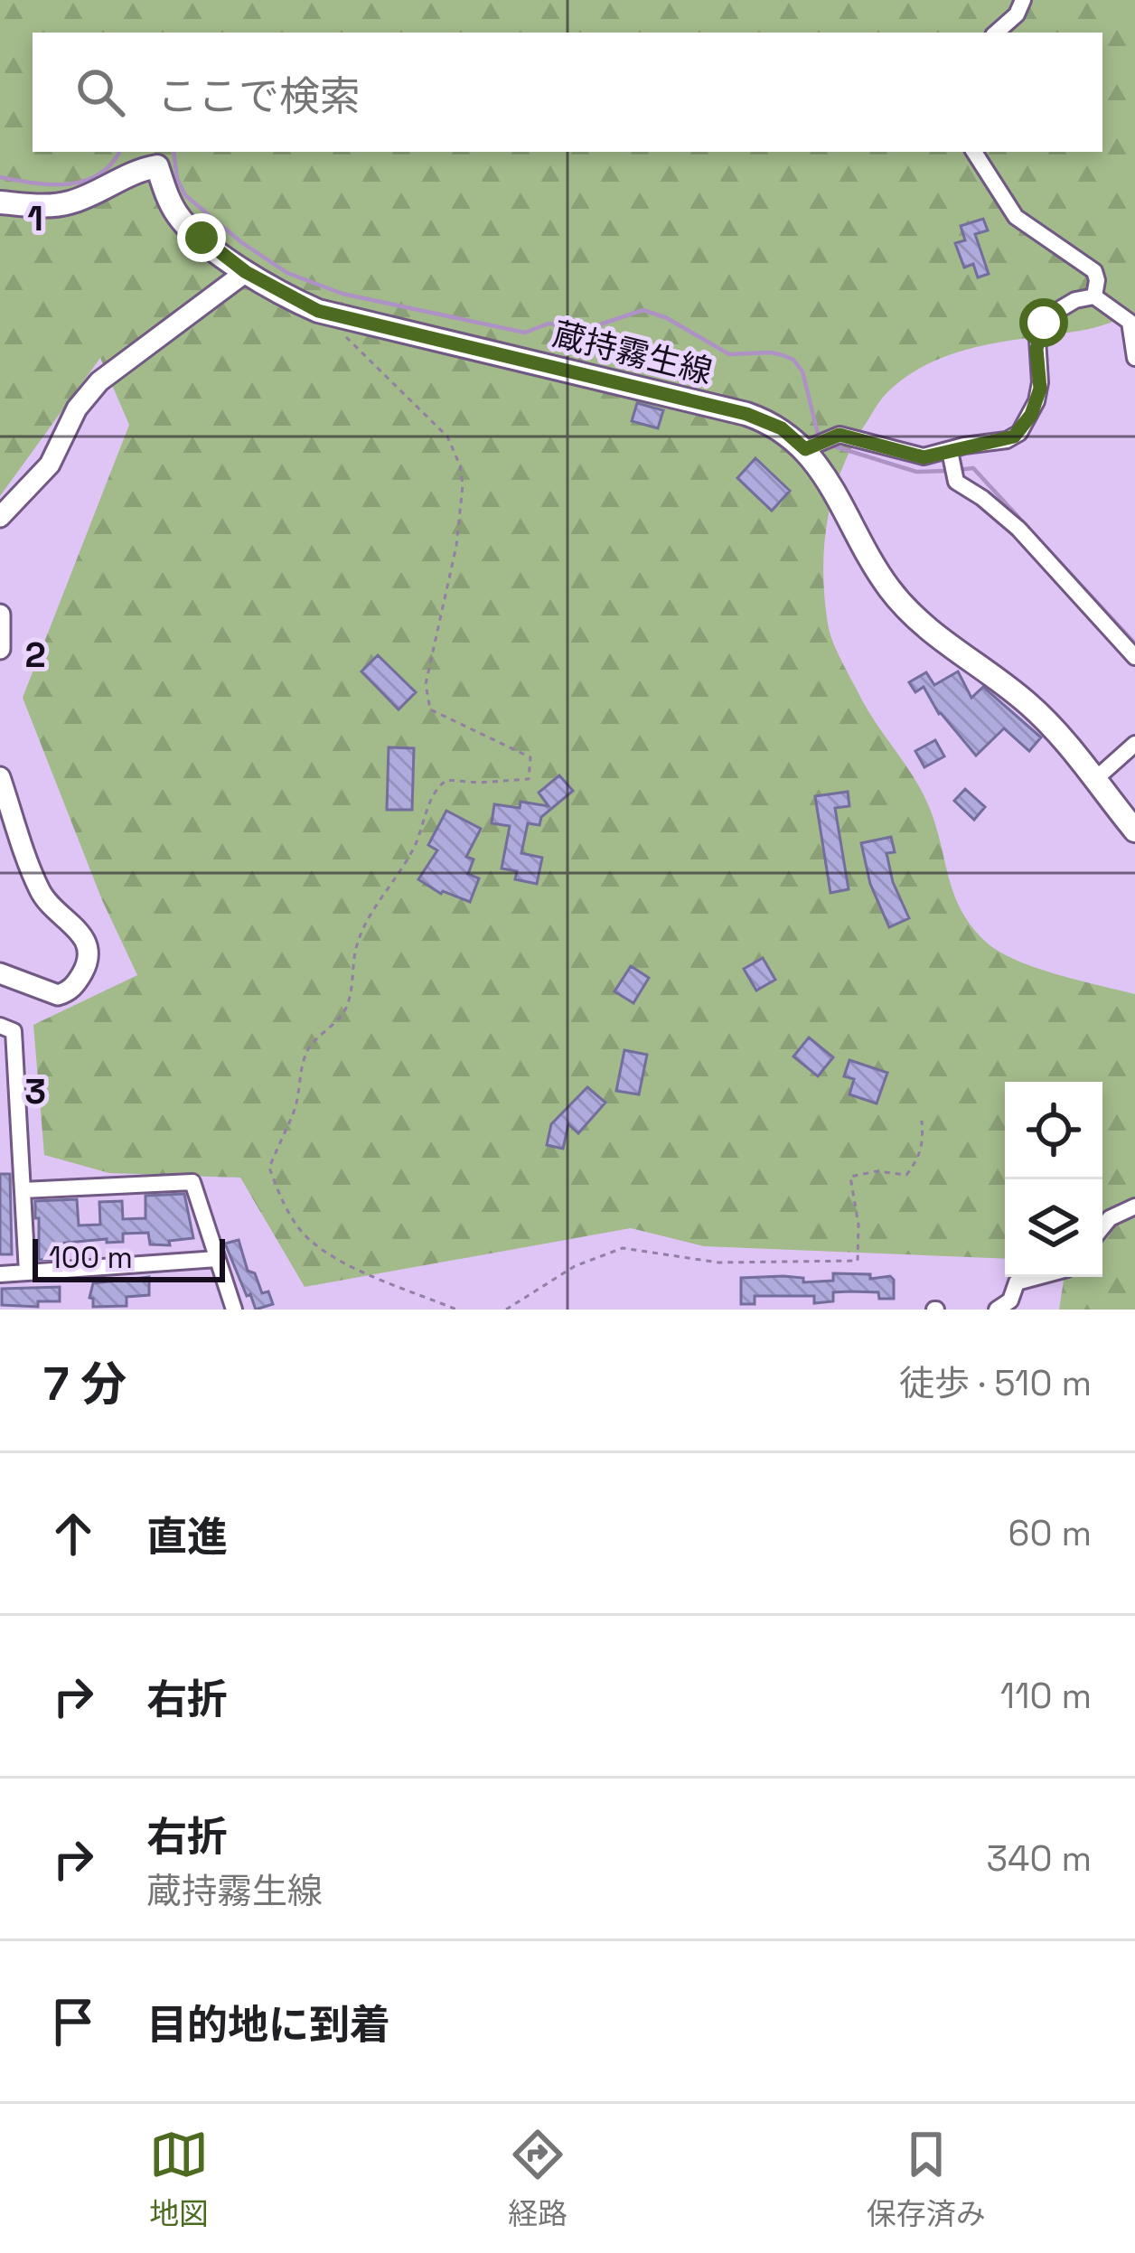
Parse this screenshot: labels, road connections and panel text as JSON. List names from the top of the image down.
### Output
{
  "streets": {
    "main road": ["蔵持霧生線"]
  },
  "scale_bar": "100 m",
  "page": {
    "search": "ここで検索",
    "scale": "100 m",
    "heading": ["7 分", "徒歩 · 510 m"],
    "list": [
      ["直進", "60 m"],
      ["右折", "110 m"],
      ["右折", "蔵持霧生線", "340 m"],
      "目的地に到着"
    ],
    "nav": ["地図", "経路", "保存済み"]
  },
  "grid": {
    "rows": ["1", "2", "3"]
  }
}
